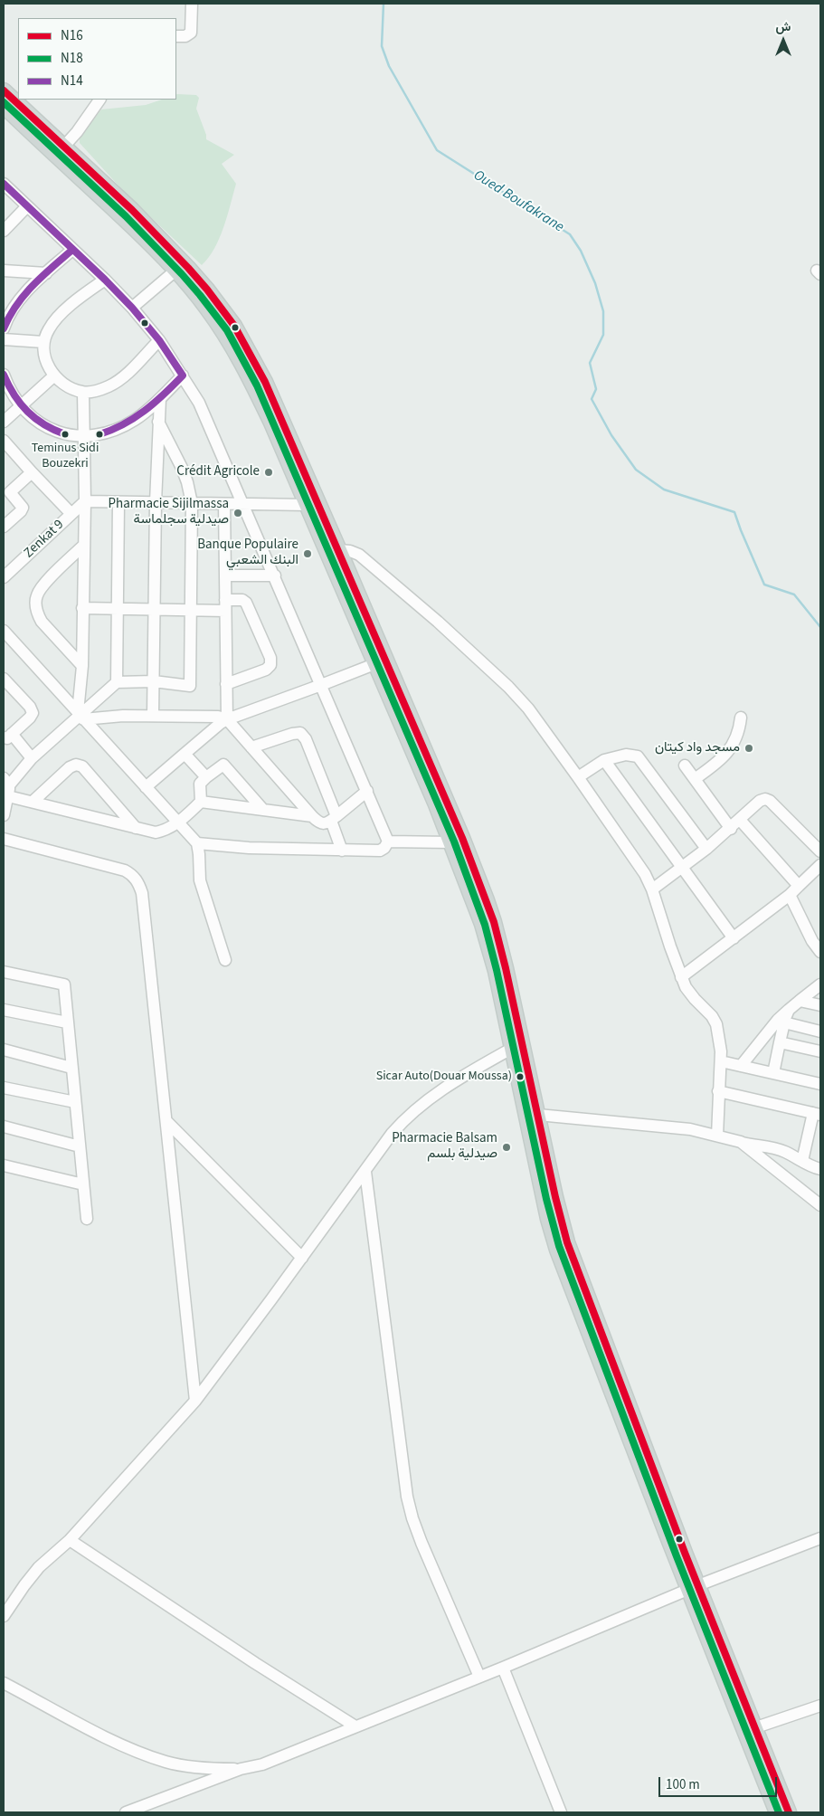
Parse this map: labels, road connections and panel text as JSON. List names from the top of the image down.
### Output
{
  "streets": {
    "street": ["Zenkat 9"]
  },
  "water": ["Oued Boufakrane"],
  "places": [
    "Teminus Sidi Bouzekri",
    "Crédit Agricole",
    "Pharmacie Sijilmassa صيدلية سجلماسة",
    "Banque Populaire البنك الشعبي",
    "مسجد واد كيتان",
    "Sicar Auto(Douar Moussa)",
    "Pharmacie Balsam صيدلية بلسم"
  ],
  "lines": ["transit line N16", "transit line N18", "transit line N14"],
  "legend": ["N16", "N18", "N14"],
  "scale_bar": "100 m",
  "north": "top"
}
